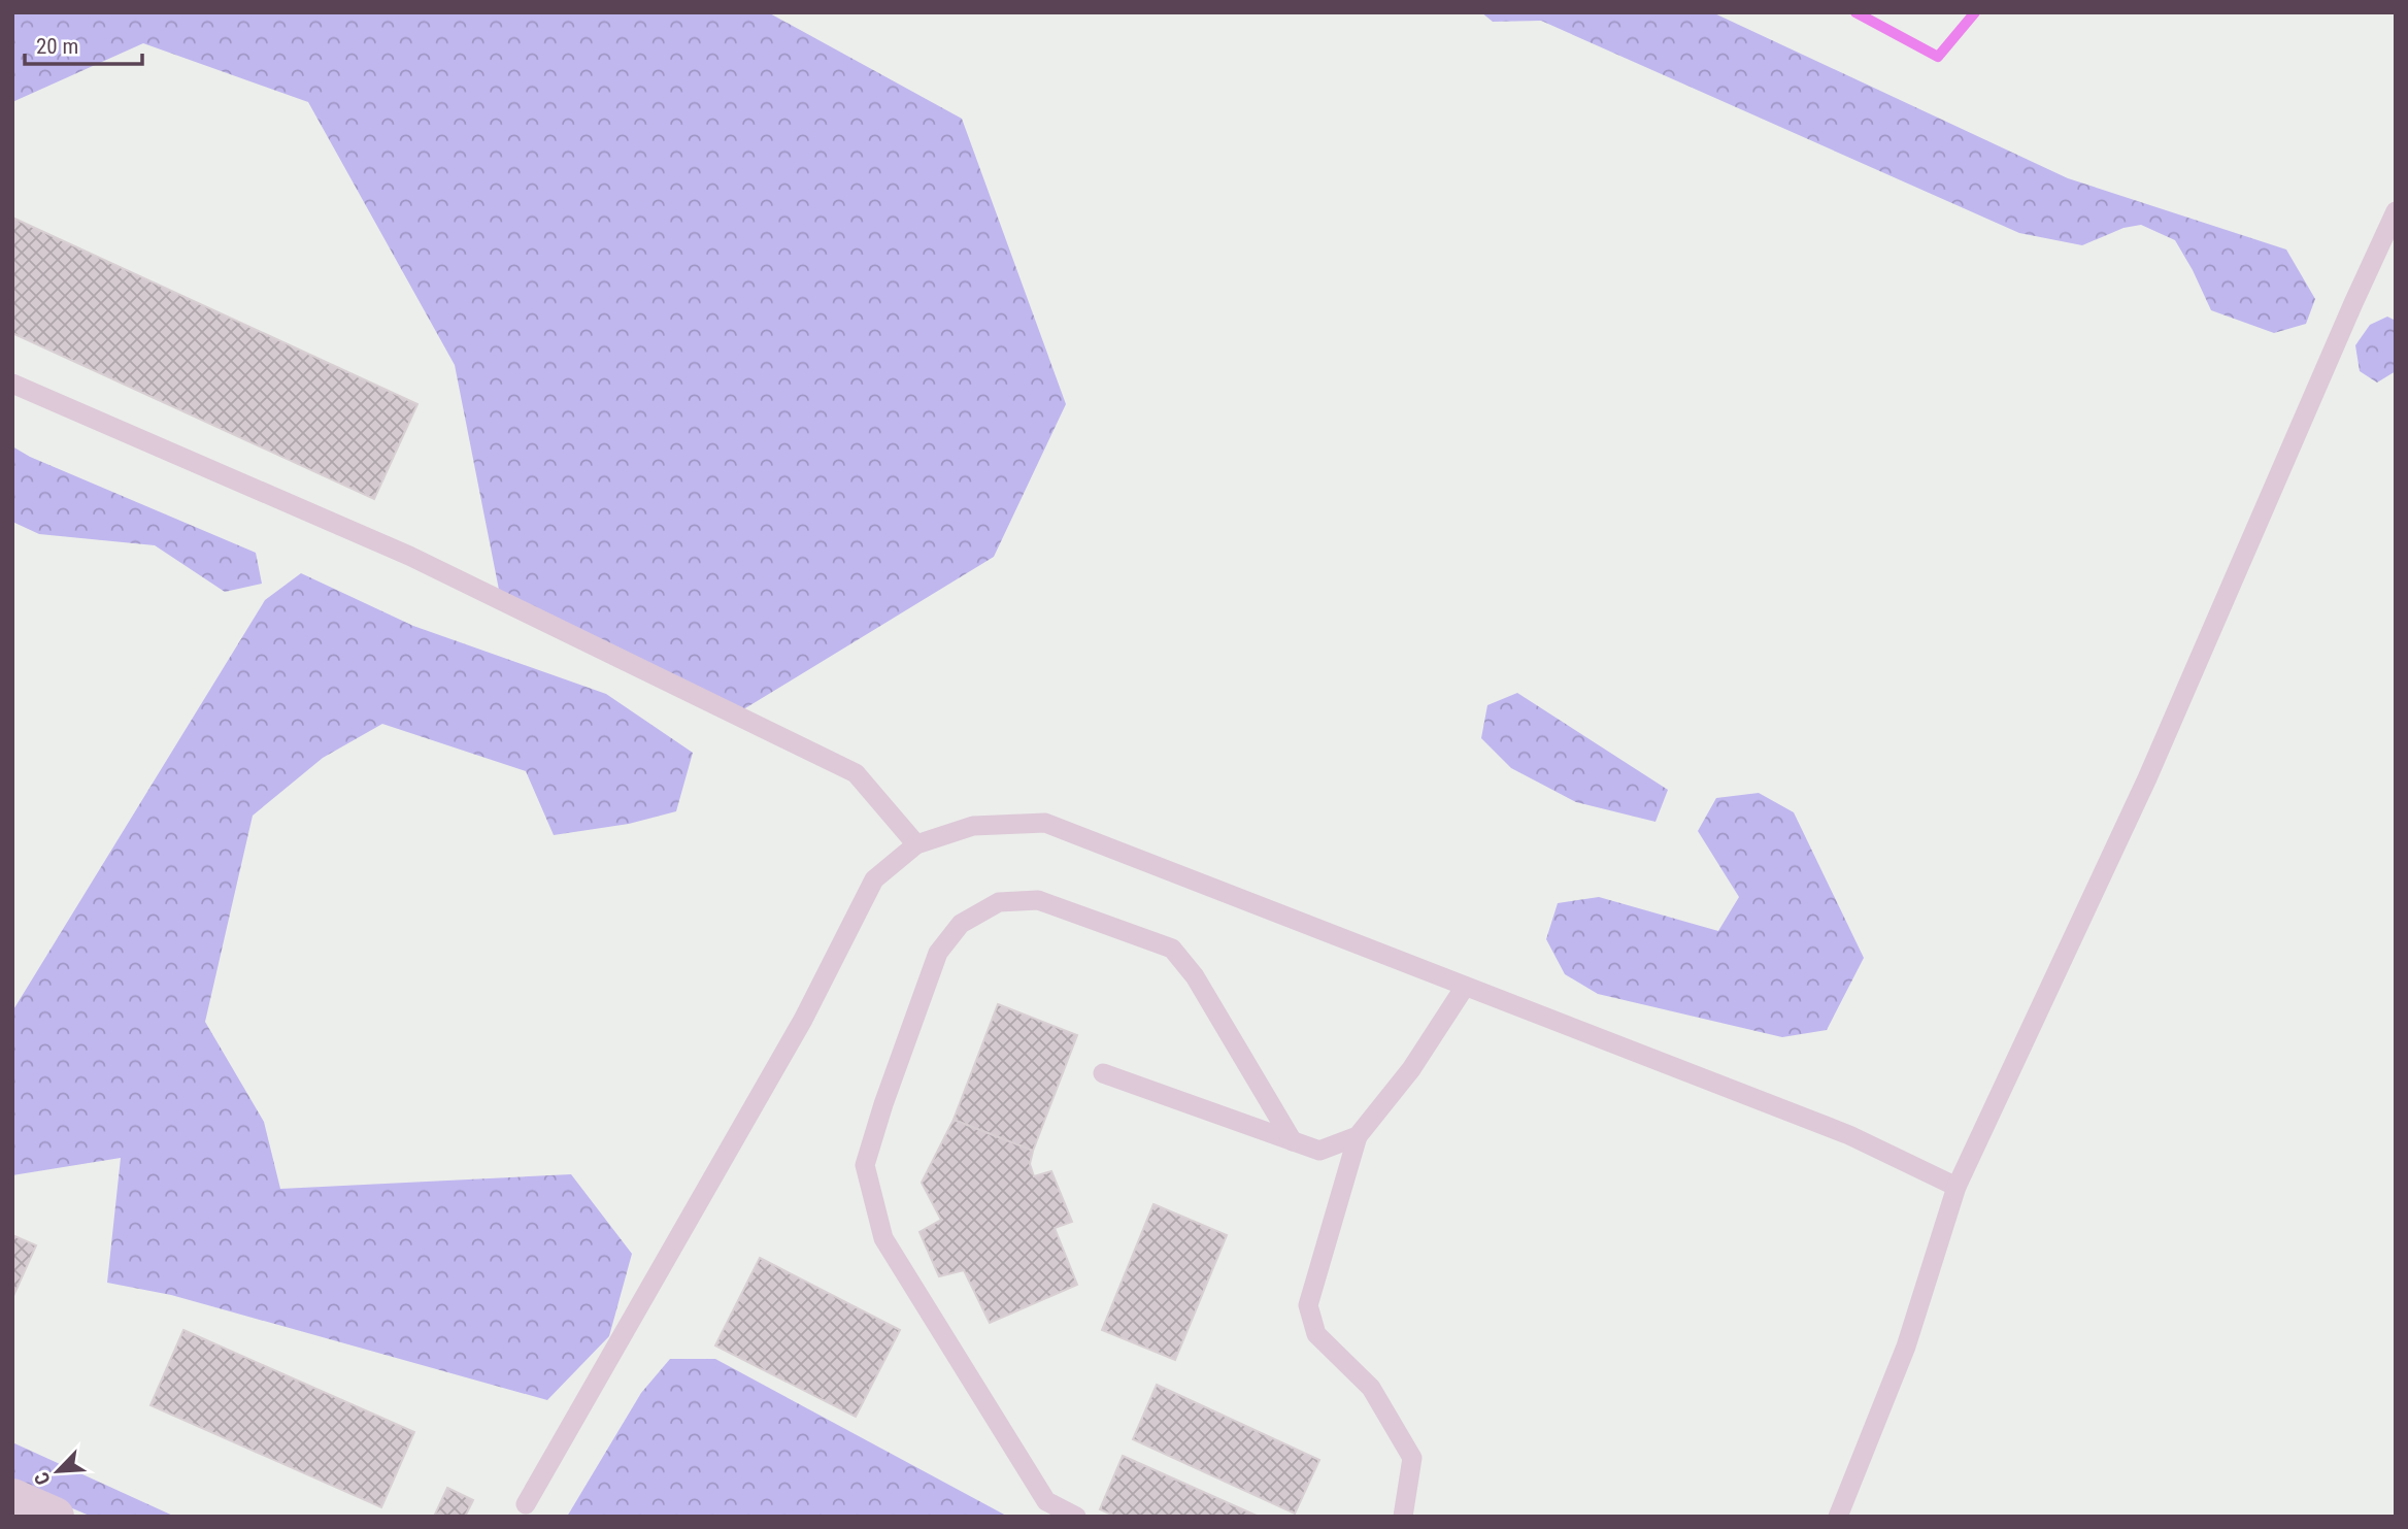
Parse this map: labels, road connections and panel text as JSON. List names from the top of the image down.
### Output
{
  "scale_bar": "20 m",
  "north": "bottom left"
}
